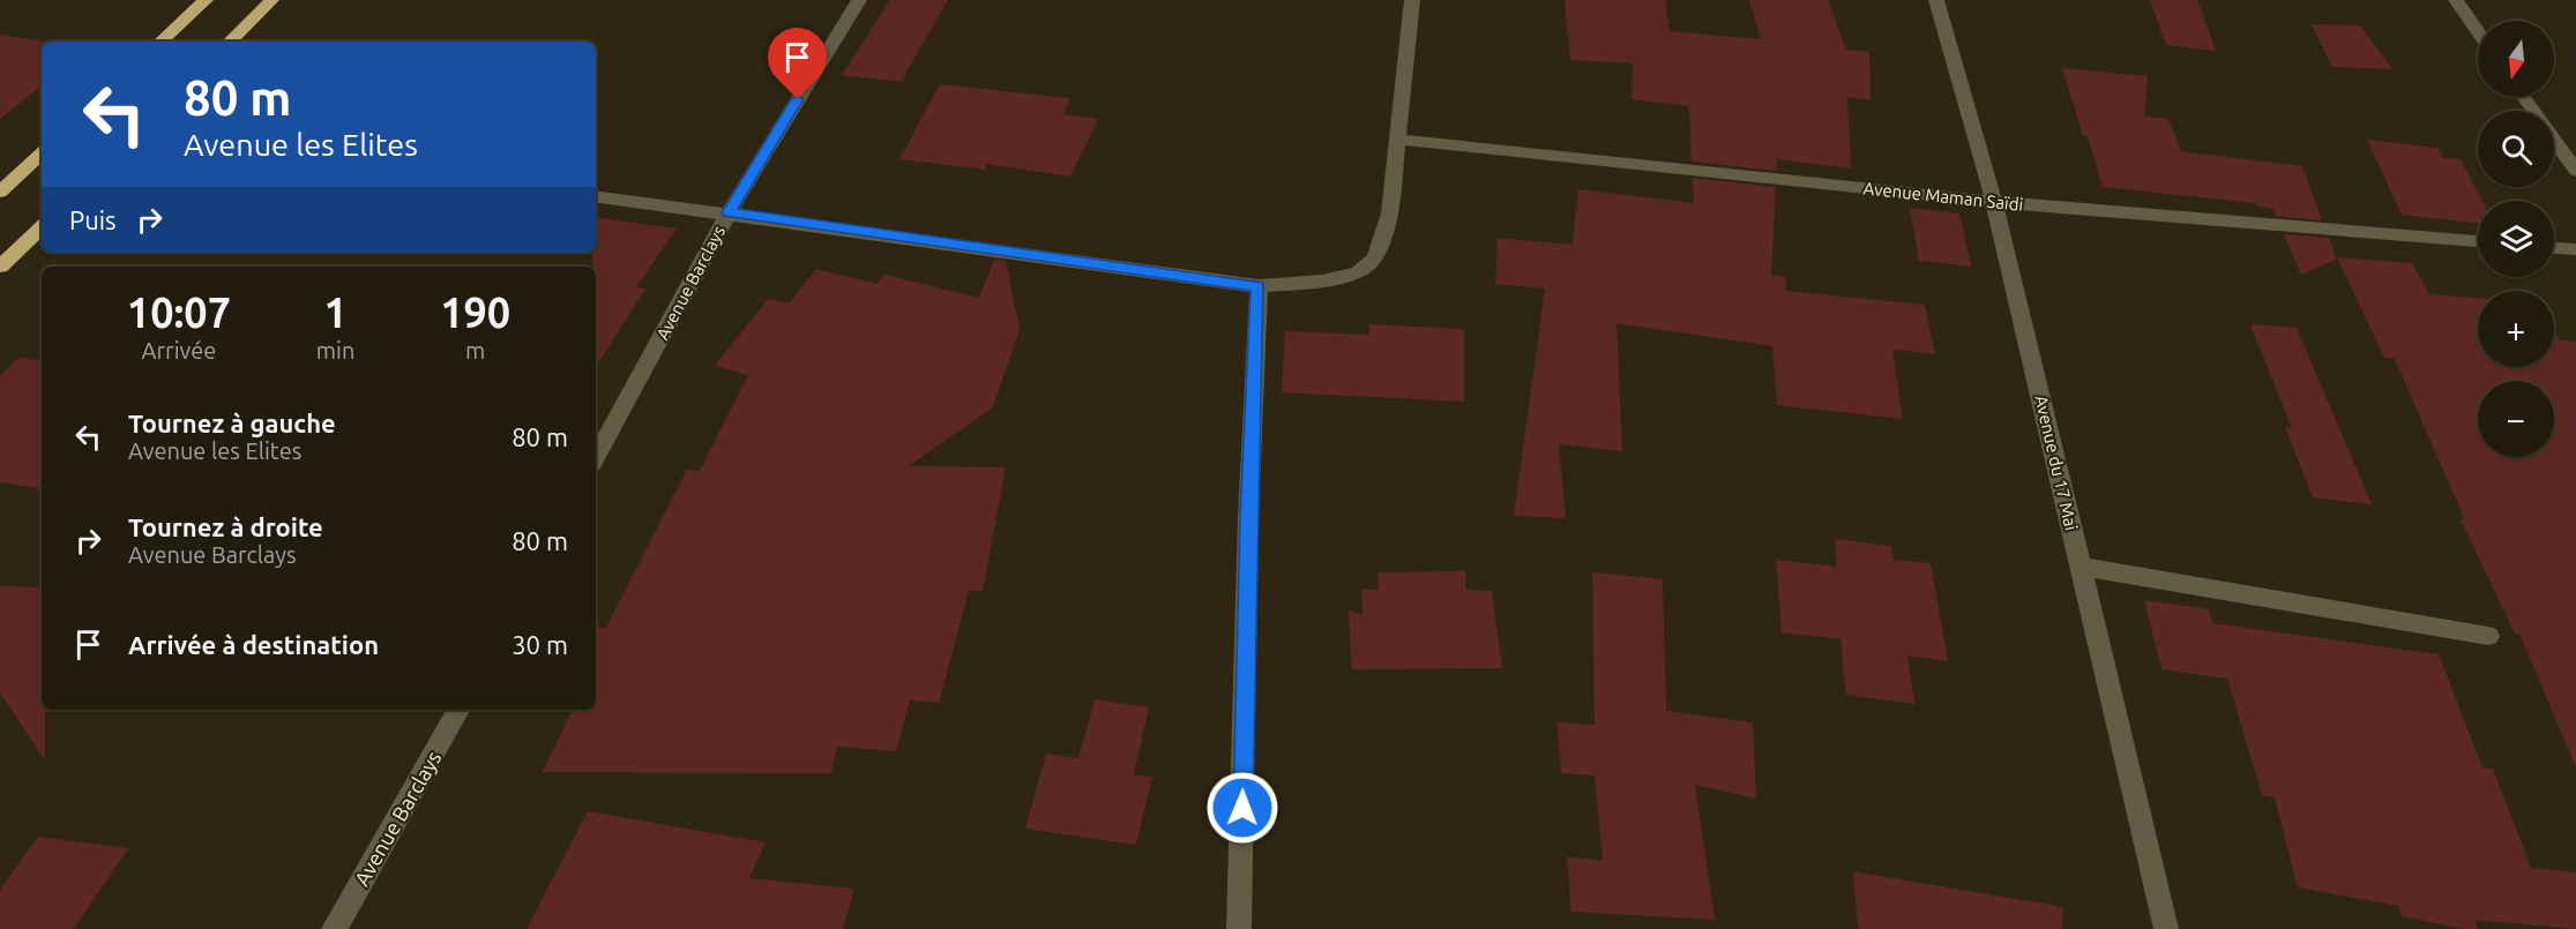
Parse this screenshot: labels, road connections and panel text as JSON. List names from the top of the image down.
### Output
{
  "streets": {
    "street": ["Avenue Maman Saïdi", "Avenue Barclays", "Avenue du 17 Mai"]
  },
  "crossings": [
    ["Avenue Maman Saïdi", "Avenue du 17 Mai"]
  ],
  "north": "bottom",
  "page": {
    "map_buttons": ["+", "−"],
    "turn": ["80 m", "Avenue les Elites"],
    "then": "Puis",
    "eta": [
      "10:07",
      "Arrivée",
      "1",
      "min",
      "190",
      "m"
    ],
    "list": [
      {
        "name": "Tournez à gauche",
        "note": "Avenue les Elites",
        "value": "80 m"
      },
      {
        "name": "Tournez à droite",
        "note": "Avenue Barclays",
        "value": "80 m"
      },
      {
        "name": "Arrivée à destination",
        "value": "30 m"
      }
    ]
  }
}
